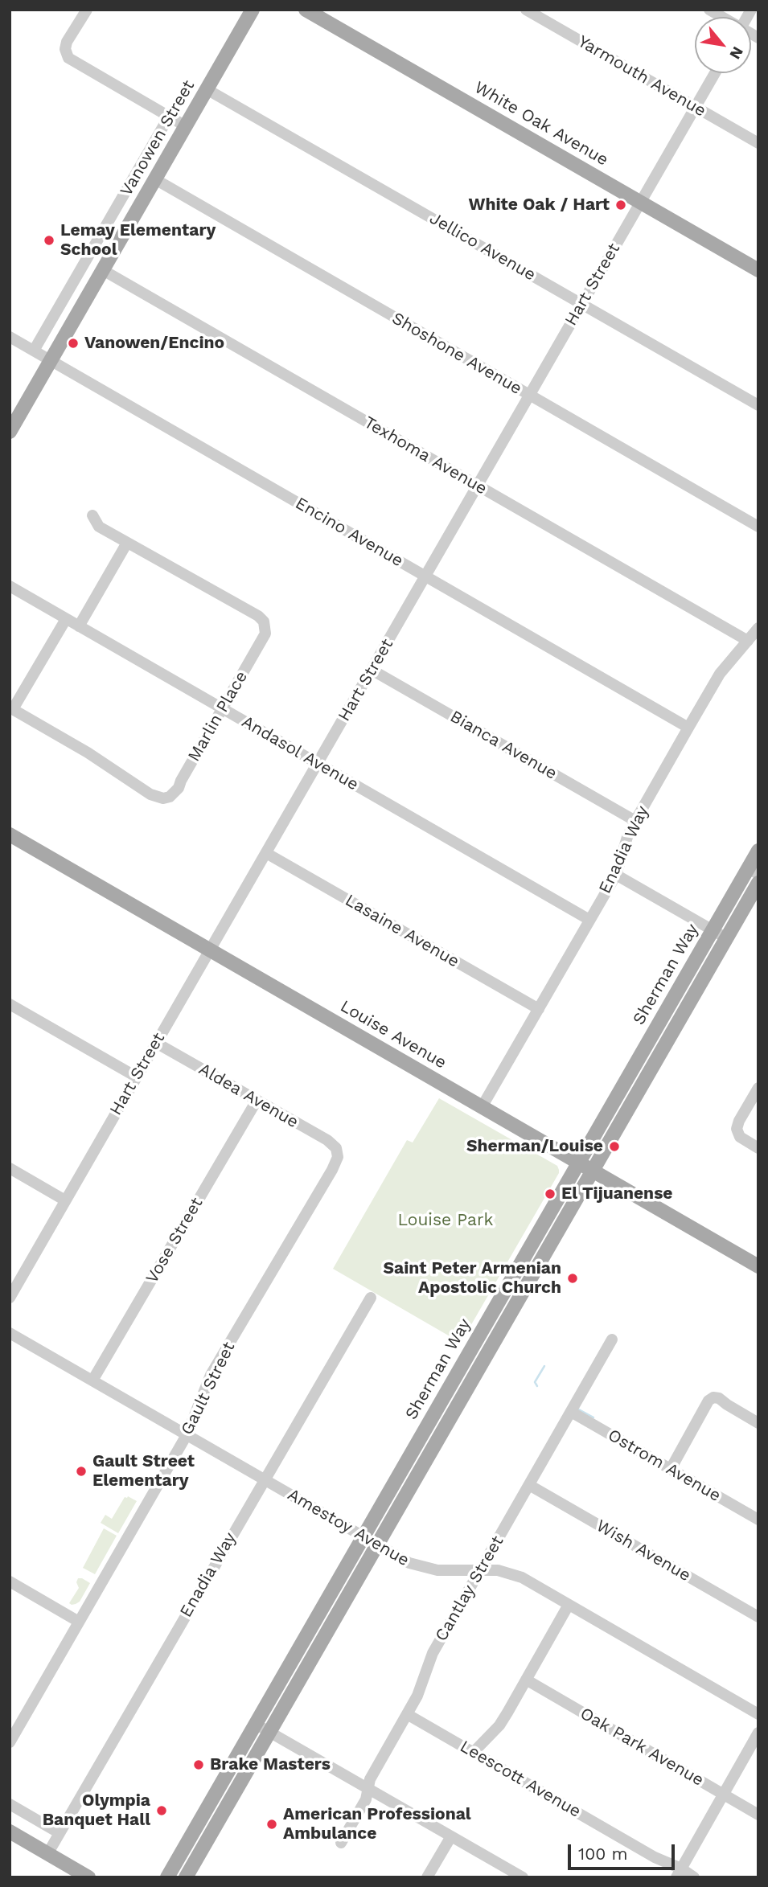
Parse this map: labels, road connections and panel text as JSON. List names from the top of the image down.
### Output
{
  "streets": {
    "main road": [
      "White Oak Avenue",
      "Vanowen Street",
      "Sherman Way",
      "Louise Avenue"
    ],
    "street": [
      "Yarmouth Avenue",
      "Jellico Avenue",
      "Hart Street",
      "Shoshone Avenue",
      "Texhoma Avenue",
      "Encino Avenue",
      "Marlin Place",
      "Bianca Avenue",
      "Andasol Avenue",
      "Enadia Way",
      "Lasaine Avenue",
      "Aldea Avenue",
      "Vose Street",
      "Gault Street",
      "Ostrom Avenue",
      "Amestoy Avenue",
      "Wish Avenue",
      "Cantlay Street",
      "Oak Park Avenue",
      "Leescott Avenue"
    ]
  },
  "crossings": [
    ["Yarmouth Avenue", "Hart Street"],
    ["White Oak Avenue", "Hart Street"],
    ["Vanowen Street", "Jellico Avenue"],
    ["Vanowen Street", "Shoshone Avenue"],
    ["Vanowen Street", "Texhoma Avenue"],
    ["Vanowen Street", "Encino Avenue"],
    ["Jellico Avenue", "Hart Street"],
    ["Hart Street", "Shoshone Avenue"],
    ["Hart Street", "Texhoma Avenue"],
    ["Hart Street", "Encino Avenue"],
    ["Hart Street", "Bianca Avenue"],
    ["Hart Street", "Andasol Avenue"],
    ["Hart Street", "Lasaine Avenue"],
    ["Hart Street", "Louise Avenue"],
    ["Hart Street", "Aldea Avenue"],
    ["Texhoma Avenue", "Enadia Way"],
    ["Encino Avenue", "Enadia Way"],
    ["Marlin Place", "Andasol Avenue"],
    ["Bianca Avenue", "Enadia Way"],
    ["Andasol Avenue", "Enadia Way"],
    ["Enadia Way", "Lasaine Avenue"],
    ["Enadia Way", "Louise Avenue"],
    ["Enadia Way", "Amestoy Avenue"],
    ["Sherman Way", "Louise Avenue"],
    ["Sherman Way", "Amestoy Avenue"],
    ["Aldea Avenue", "Vose Street"],
    ["Aldea Avenue", "Gault Street"],
    ["Vose Street", "Amestoy Avenue"],
    ["Gault Street", "Amestoy Avenue"],
    ["Ostrom Avenue", "Cantlay Street"],
    ["Amestoy Avenue", "Cantlay Street"],
    ["Wish Avenue", "Cantlay Street"],
    ["Cantlay Street", "Leescott Avenue"]
  ],
  "parks": ["Louise Park"],
  "places": [
    "White Oak / Hart",
    "Lemay Elementary School",
    "Vanowen/Encino",
    "Sherman/Louise",
    "El Tijuanense",
    "Saint Peter Armenian Apostolic Church",
    "Gault Street Elementary",
    "Brake Masters",
    "Olympia Banquet Hall",
    "American Professional Ambulance"
  ],
  "scale_bar": "100 m",
  "north": "bottom right"
}
